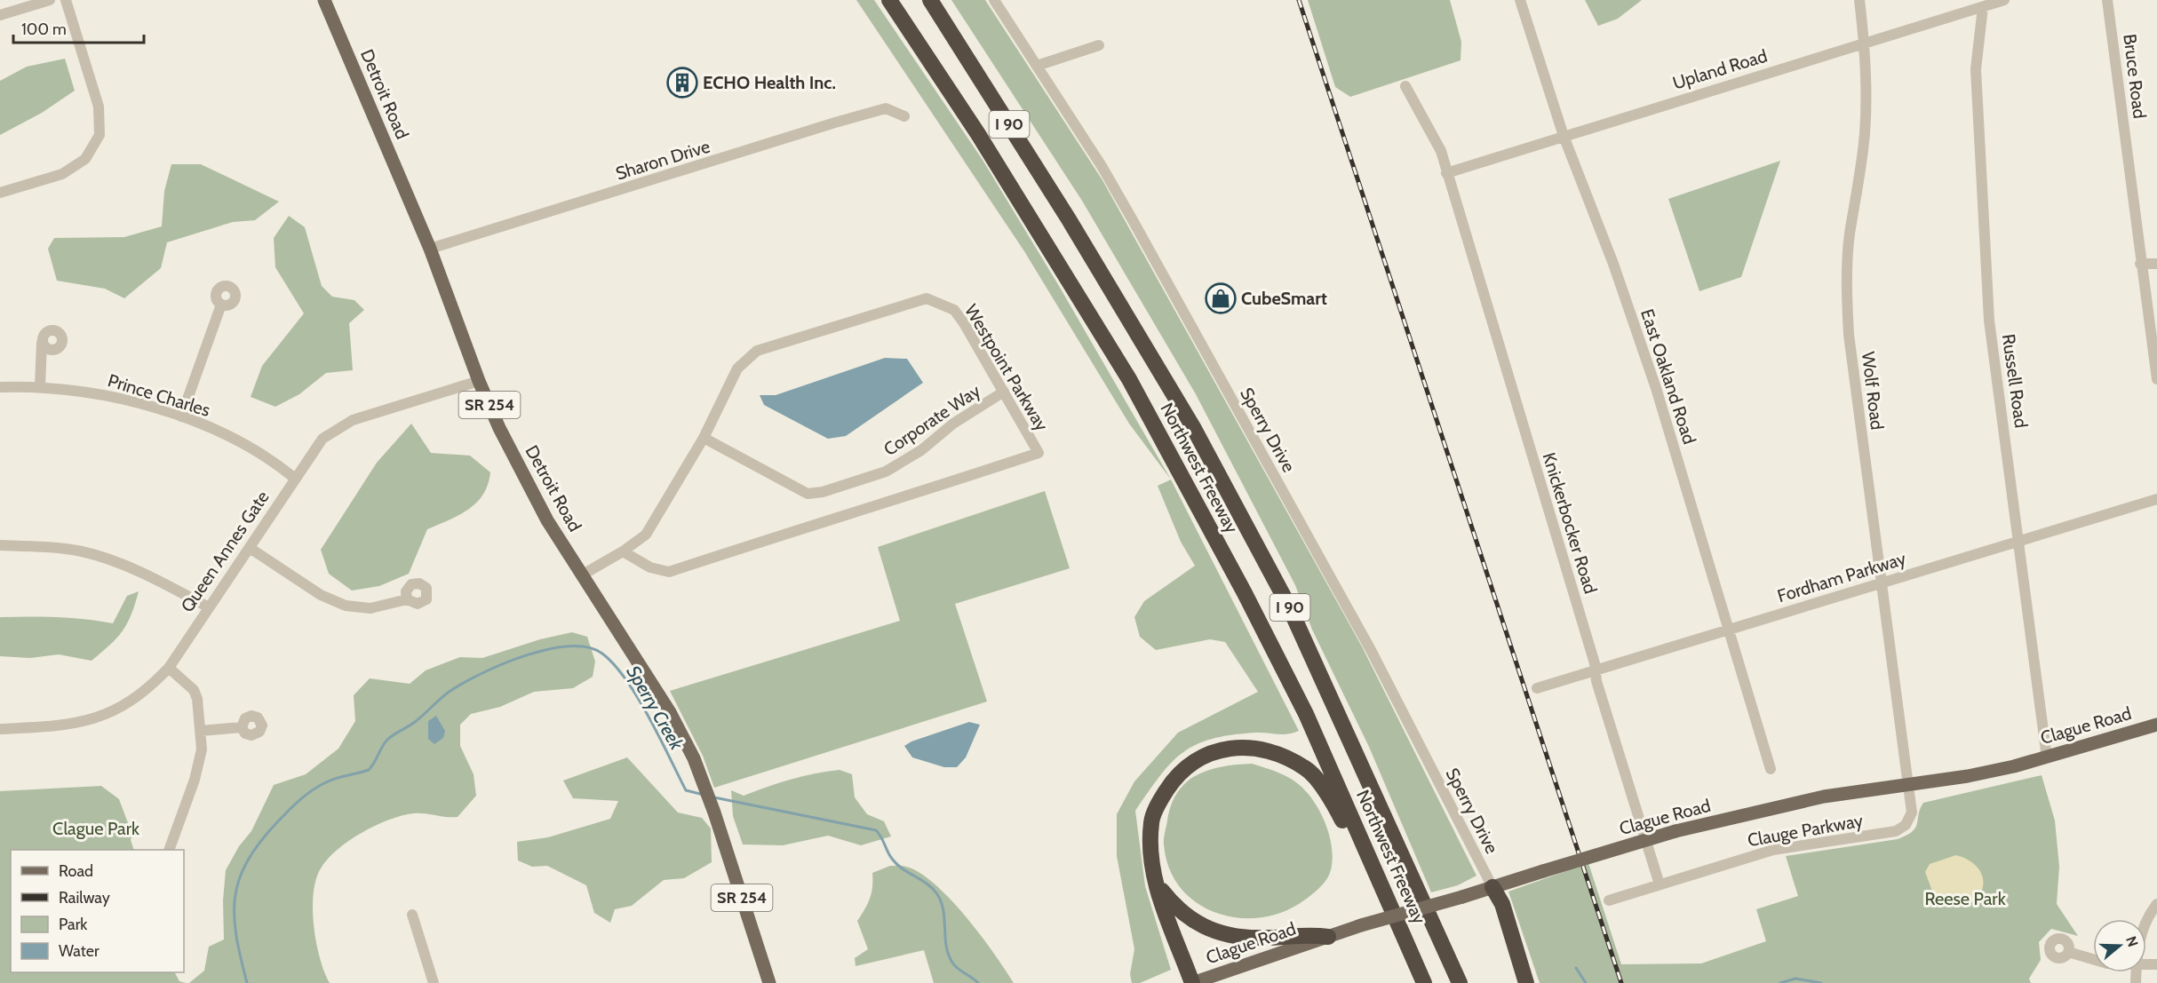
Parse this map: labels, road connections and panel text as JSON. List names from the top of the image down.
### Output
{
  "streets": {
    "highway": ["I 90", "Northwest Freeway"],
    "main road": ["Detroit Road", "SR 254", "Clague Road"],
    "street": [
      "Upland Road",
      "Bruce Road",
      "Sharon Drive",
      "Westpoint Parkway",
      "East Oakland Road",
      "Russell Road",
      "Wolf Road",
      "Prince Charles",
      "Corporate Way",
      "Sperry Drive",
      "Knickerbocker Road",
      "Queen Annes Gate",
      "Fordham Parkway",
      "Clauge Parkway"
    ]
  },
  "crossings": [
    ["Upland Road", "East Oakland Road"],
    ["Upland Road", "Russell Road"],
    ["Upland Road", "Wolf Road"],
    ["Upland Road", "Knickerbocker Road"],
    ["Detroit Road", "Sharon Drive"],
    ["Detroit Road", "Westpoint Parkway"],
    ["Detroit Road", "Queen Annes Gate"],
    ["Westpoint Parkway", "Corporate Way"],
    ["East Oakland Road", "Fordham Parkway"],
    ["Russell Road", "Fordham Parkway"],
    ["Russell Road", "Clague Road"],
    ["Wolf Road", "Fordham Parkway"],
    ["Wolf Road", "Clague Road"],
    ["Wolf Road", "Clauge Parkway"],
    ["Prince Charles", "Queen Annes Gate"],
    ["Sperry Drive", "Clague Road"],
    ["Knickerbocker Road", "Fordham Parkway"],
    ["Knickerbocker Road", "Clauge Parkway"],
    ["Clague Road", "Clauge Parkway"]
  ],
  "water": ["Sperry Creek"],
  "parks": ["Clague Park", "Reese Park"],
  "places": {
    "building": ["ECHO Health Inc."],
    "shop": ["CubeSmart"]
  },
  "legend": [
    "Road",
    "Railway",
    "Park",
    "Water"
  ],
  "scale_bar": "100 m",
  "north": "right"
}
